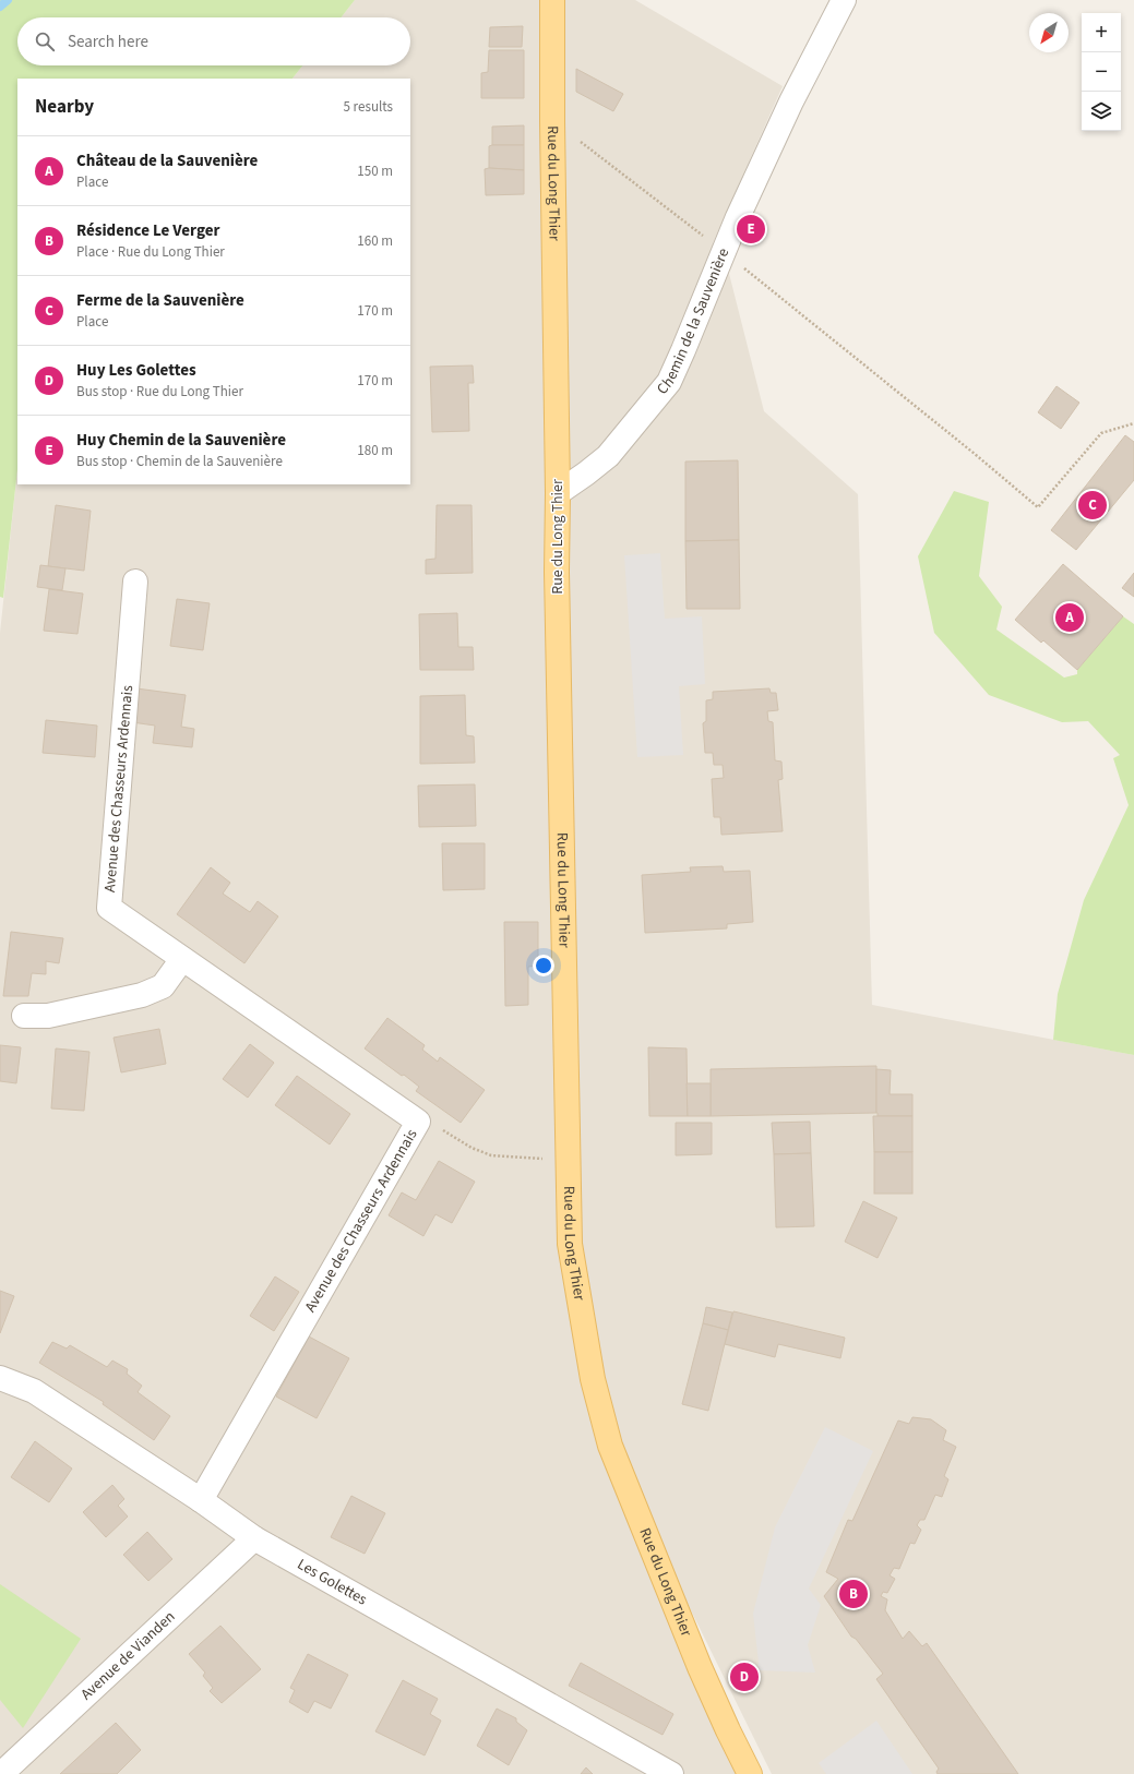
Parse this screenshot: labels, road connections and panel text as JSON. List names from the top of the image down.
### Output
{
  "streets": {
    "main road": ["Rue du Long Thier"],
    "street": [
      "Chemin de la Sauvenière",
      "Avenue des Chasseurs Ardennais",
      "Les Golettes",
      "Avenue de Vianden"
    ]
  },
  "crossings": [
    ["Rue du Long Thier", "Chemin de la Sauvenière"],
    ["Avenue des Chasseurs Ardennais", "Les Golettes"],
    ["Les Golettes", "Avenue de Vianden"]
  ],
  "north": "bottom left",
  "page": {
    "map_buttons": ["+", "−"],
    "search": "Search here",
    "heading": ["Nearby", "5 results"],
    "list": [
      {
        "mark": "A",
        "name": "Château de la Sauvenière",
        "note": "Place",
        "value": "150 m"
      },
      {
        "mark": "B",
        "name": "Résidence Le Verger",
        "note": "Place · Rue du Long Thier",
        "value": "160 m"
      },
      {
        "mark": "C",
        "name": "Ferme de la Sauvenière",
        "note": "Place",
        "value": "170 m"
      },
      {
        "mark": "D",
        "name": "Huy Les Golettes",
        "note": "Bus stop · Rue du Long Thier",
        "value": "170 m"
      },
      {
        "mark": "E",
        "name": "Huy Chemin de la Sauvenière",
        "note": "Bus stop · Chemin de la Sauvenière",
        "value": "180 m"
      }
    ],
    "pins": [
      "E",
      "C",
      "A",
      "B",
      "D"
    ]
  }
}
